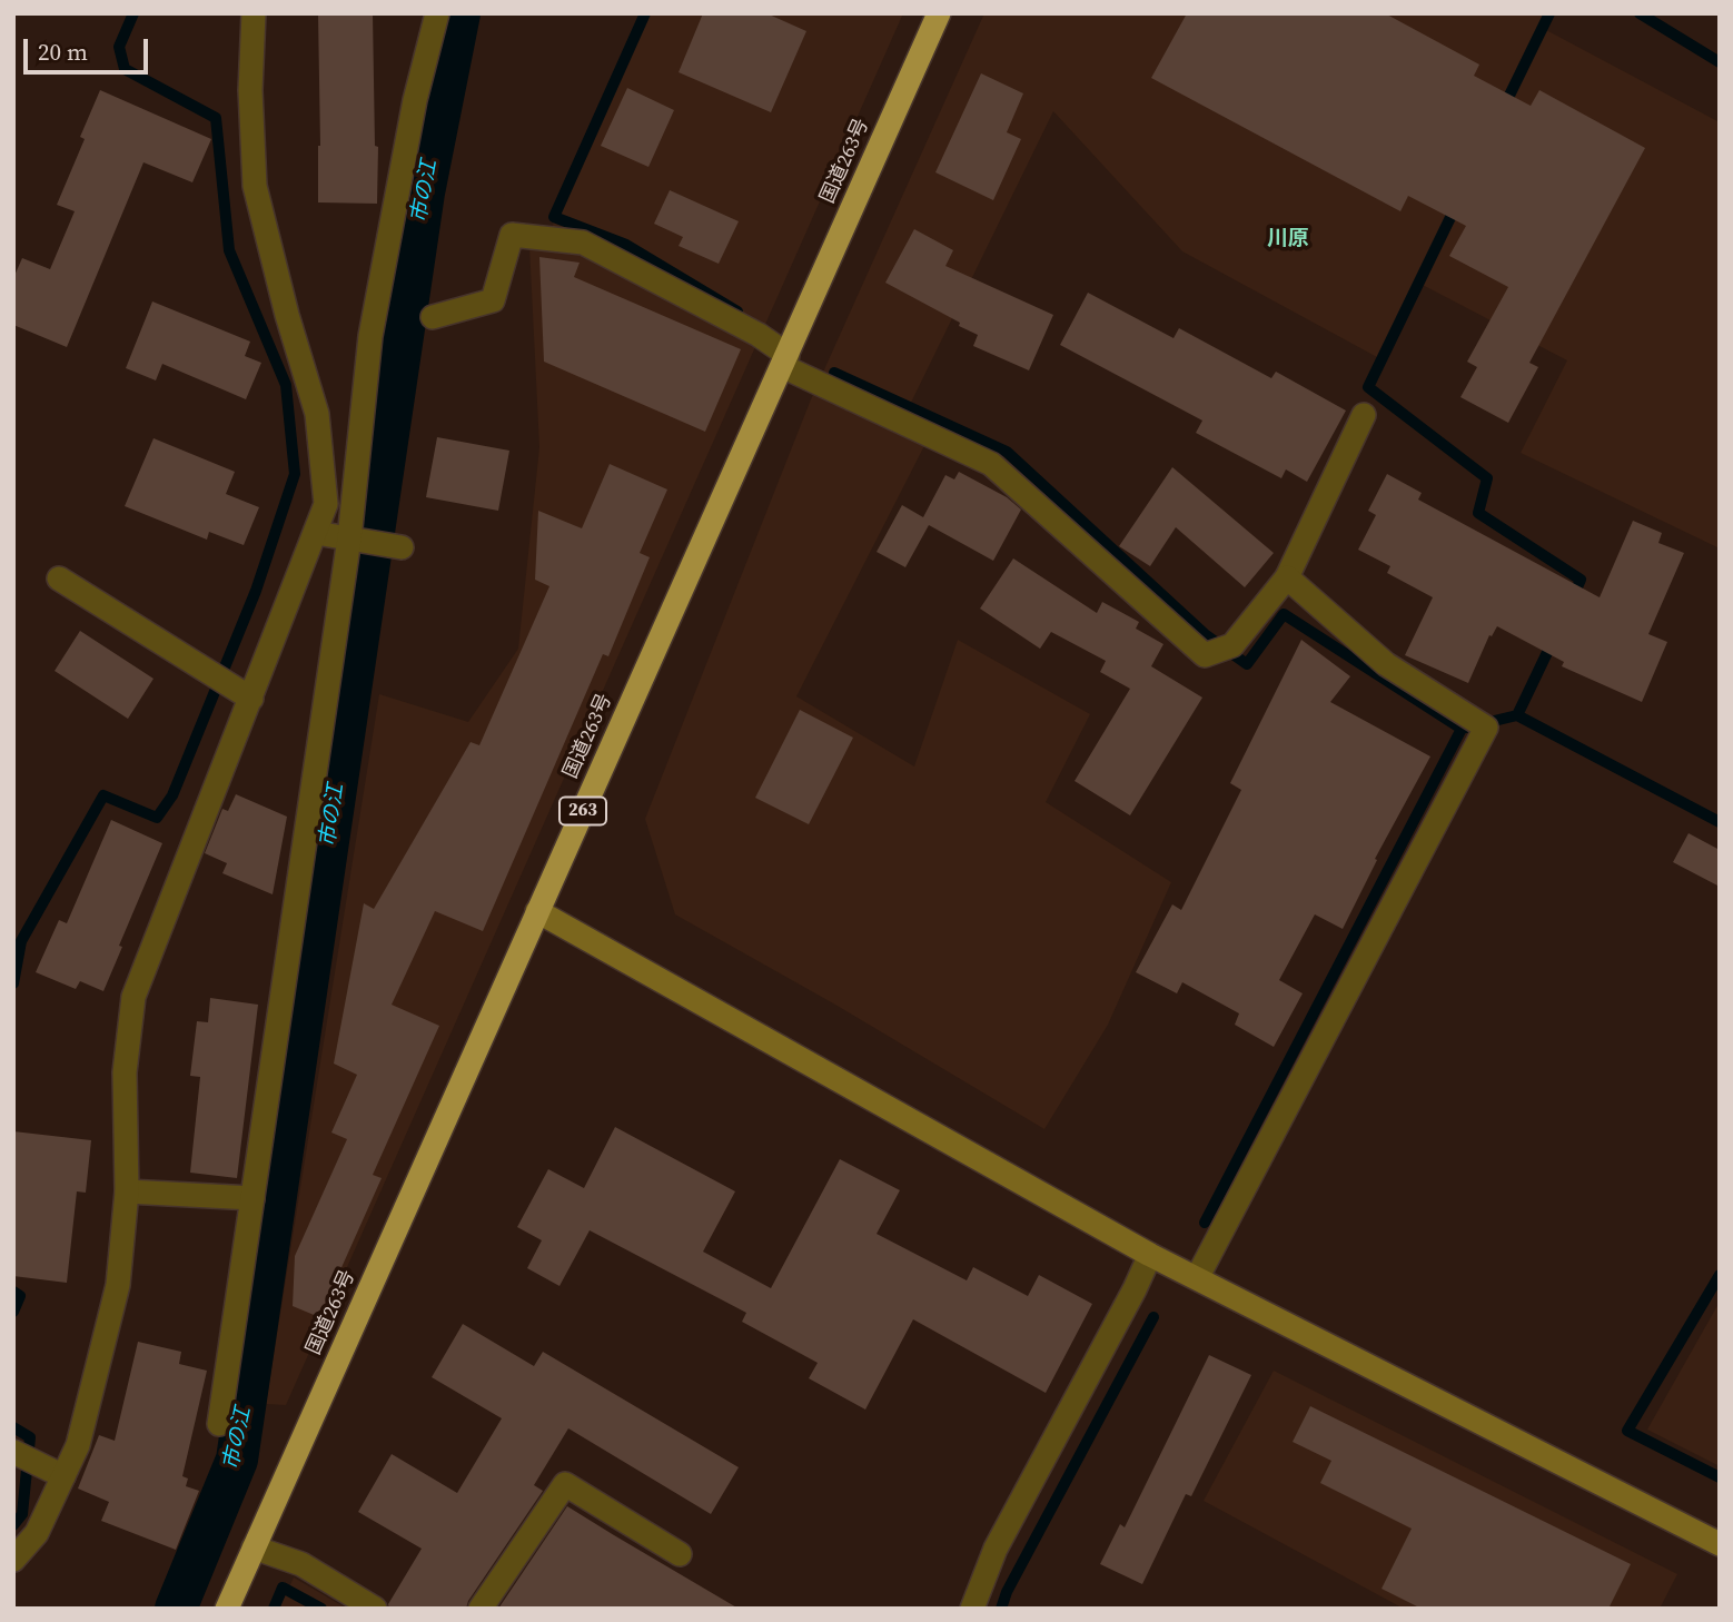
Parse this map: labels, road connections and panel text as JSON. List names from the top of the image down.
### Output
{
  "streets": {
    "highway": ["国道263号", "263"]
  },
  "districts": ["川原"],
  "water": ["市の江"],
  "scale_bar": "20 m"
}
